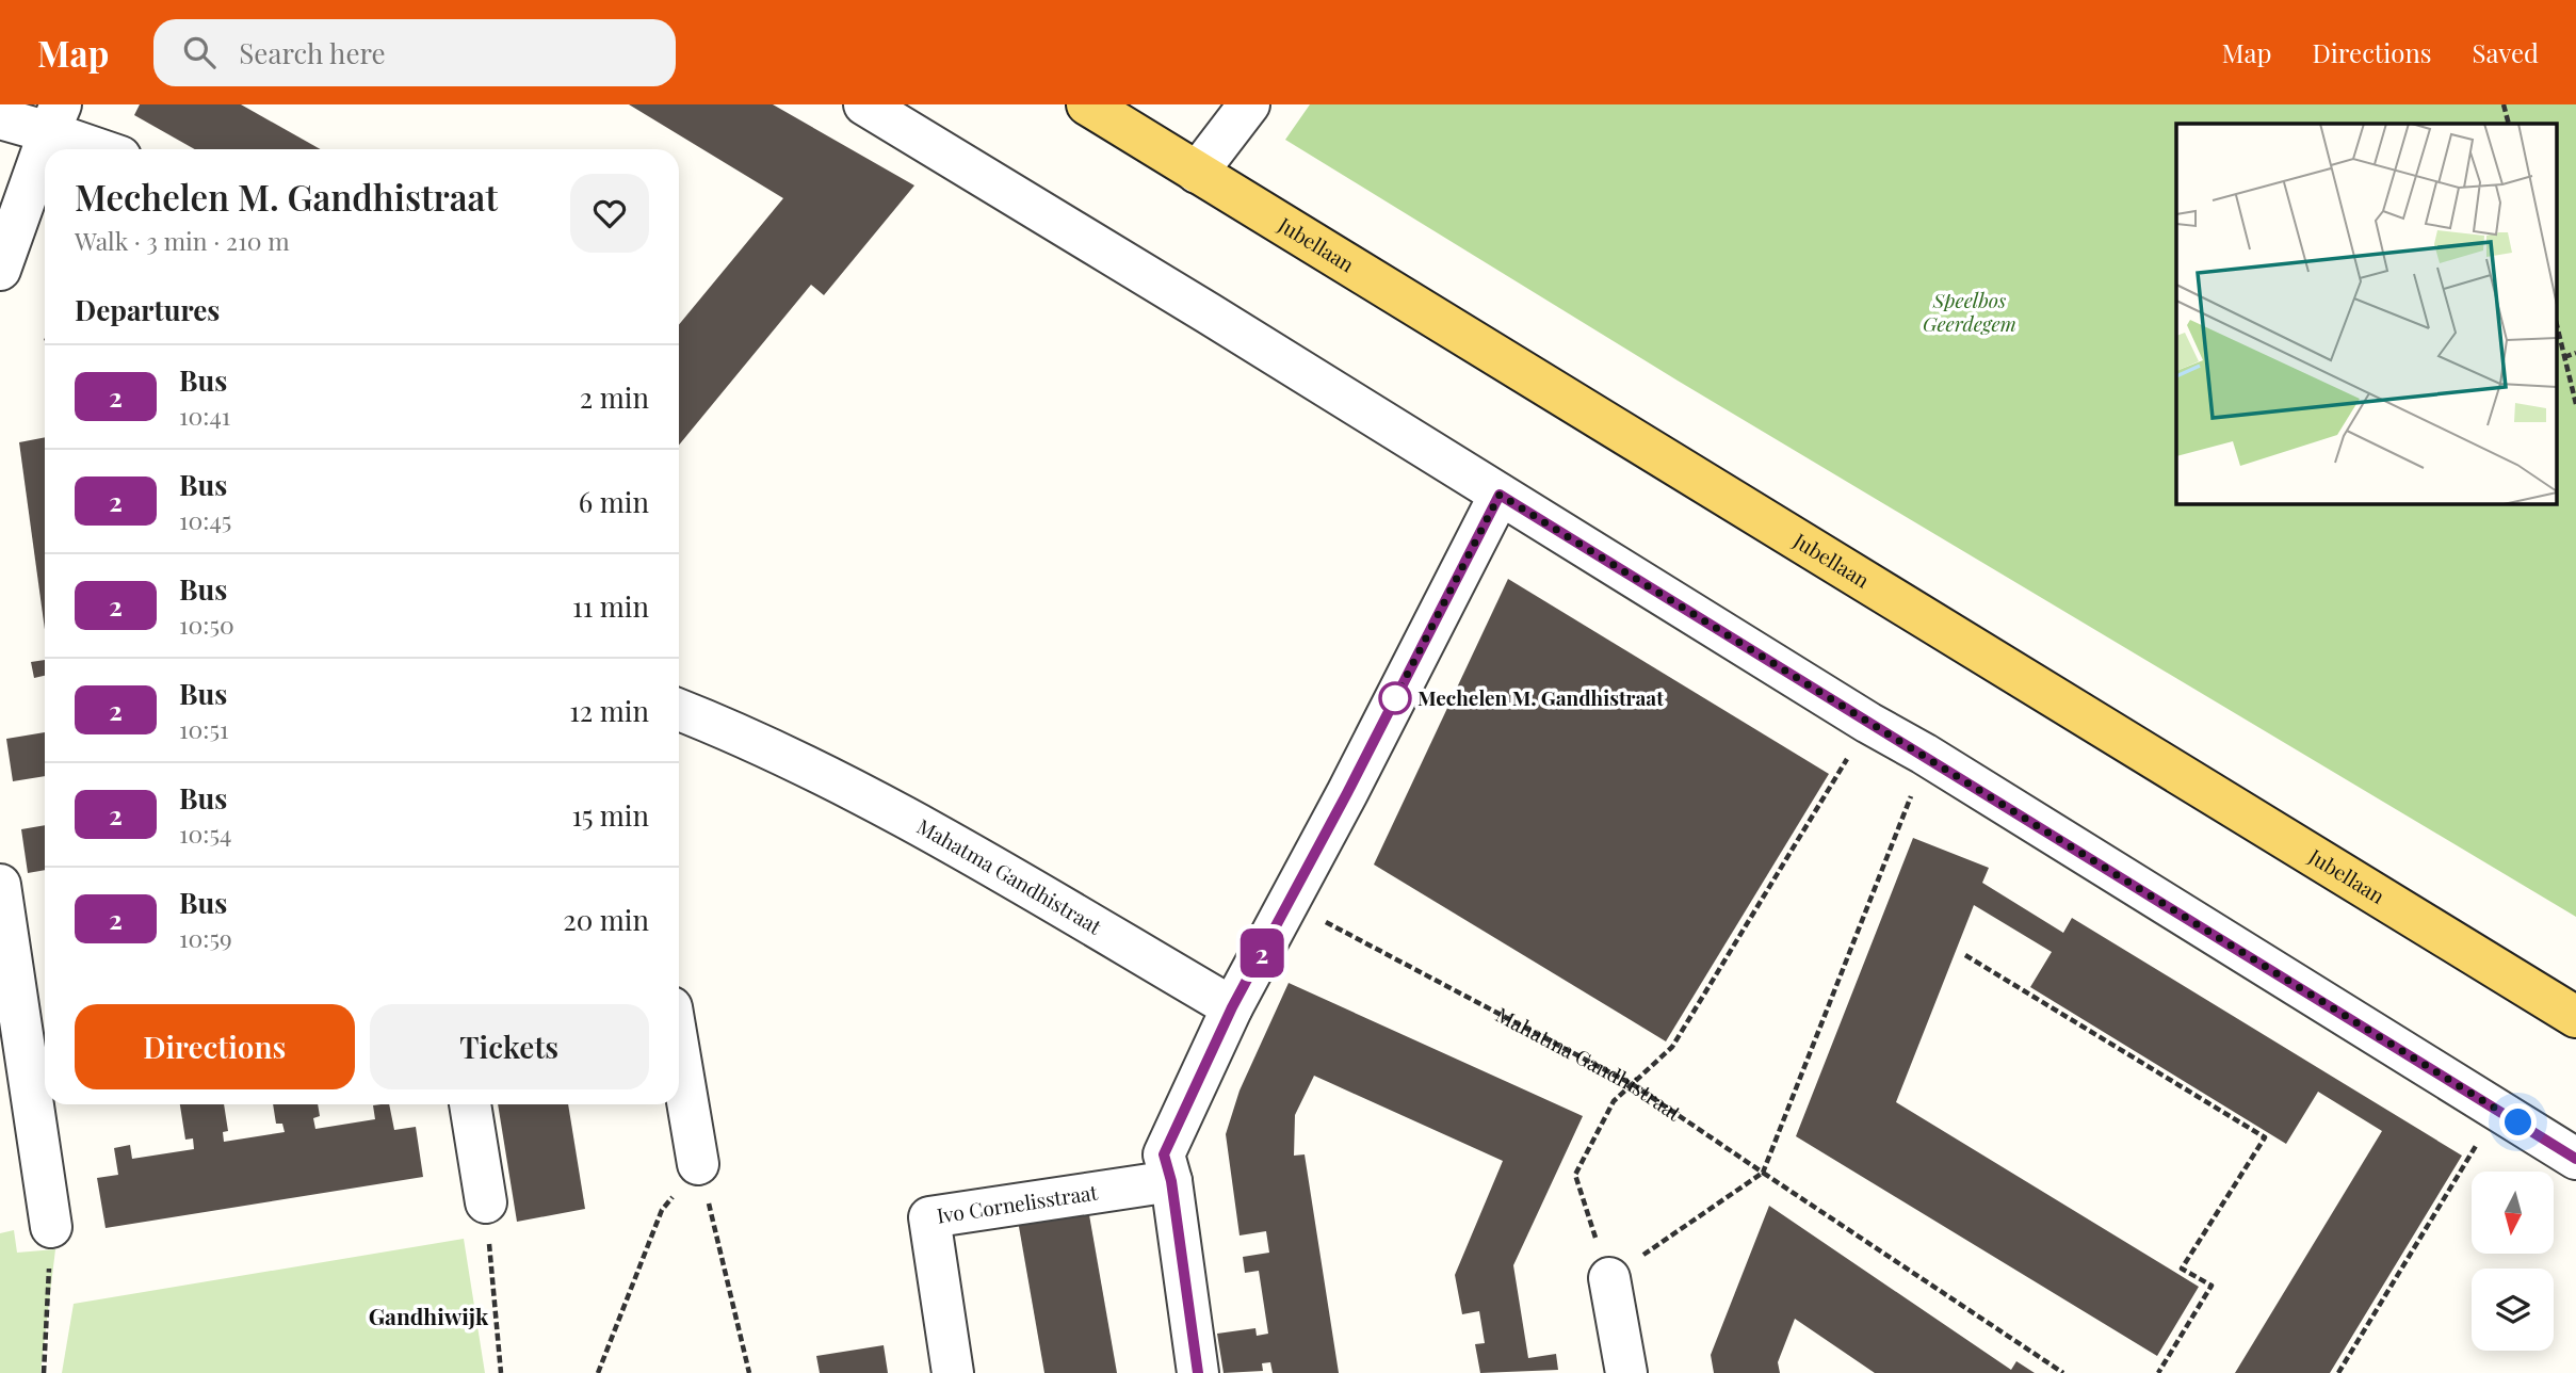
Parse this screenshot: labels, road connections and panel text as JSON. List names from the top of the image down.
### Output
{
  "streets": {
    "main road": ["Jubellaan"],
    "street": ["Mahatma Gandhistraat", "Ivo Cornelisstraat"]
  },
  "districts": ["Gandhiwijk"],
  "parks": ["Speelbos Geerdegem"],
  "places": ["Mechelen M. Gandhistraat"],
  "lines": ["bus line 2"],
  "north": "bottom",
  "page": {
    "header": "Map",
    "search": "Search here",
    "nav": ["Map", "Directions", "Saved"],
    "on_map": "2",
    "heading": [
      ["Mechelen M. Gandhistraat", "Walk · 3 min · 210 m"],
      "Departures"
    ],
    "list": [
      {
        "mark": "2",
        "name": "Bus",
        "note": "10:41",
        "value": "2 min"
      },
      {
        "mark": "2",
        "name": "Bus",
        "note": "10:45",
        "value": "6 min"
      },
      {
        "mark": "2",
        "name": "Bus",
        "note": "10:50",
        "value": "11 min"
      },
      {
        "mark": "2",
        "name": "Bus",
        "note": "10:51",
        "value": "12 min"
      },
      {
        "mark": "2",
        "name": "Bus",
        "note": "10:54",
        "value": "15 min"
      },
      {
        "mark": "2",
        "name": "Bus",
        "note": "10:59",
        "value": "20 min"
      }
    ],
    "buttons": ["Directions", "Tickets"]
  }
}
